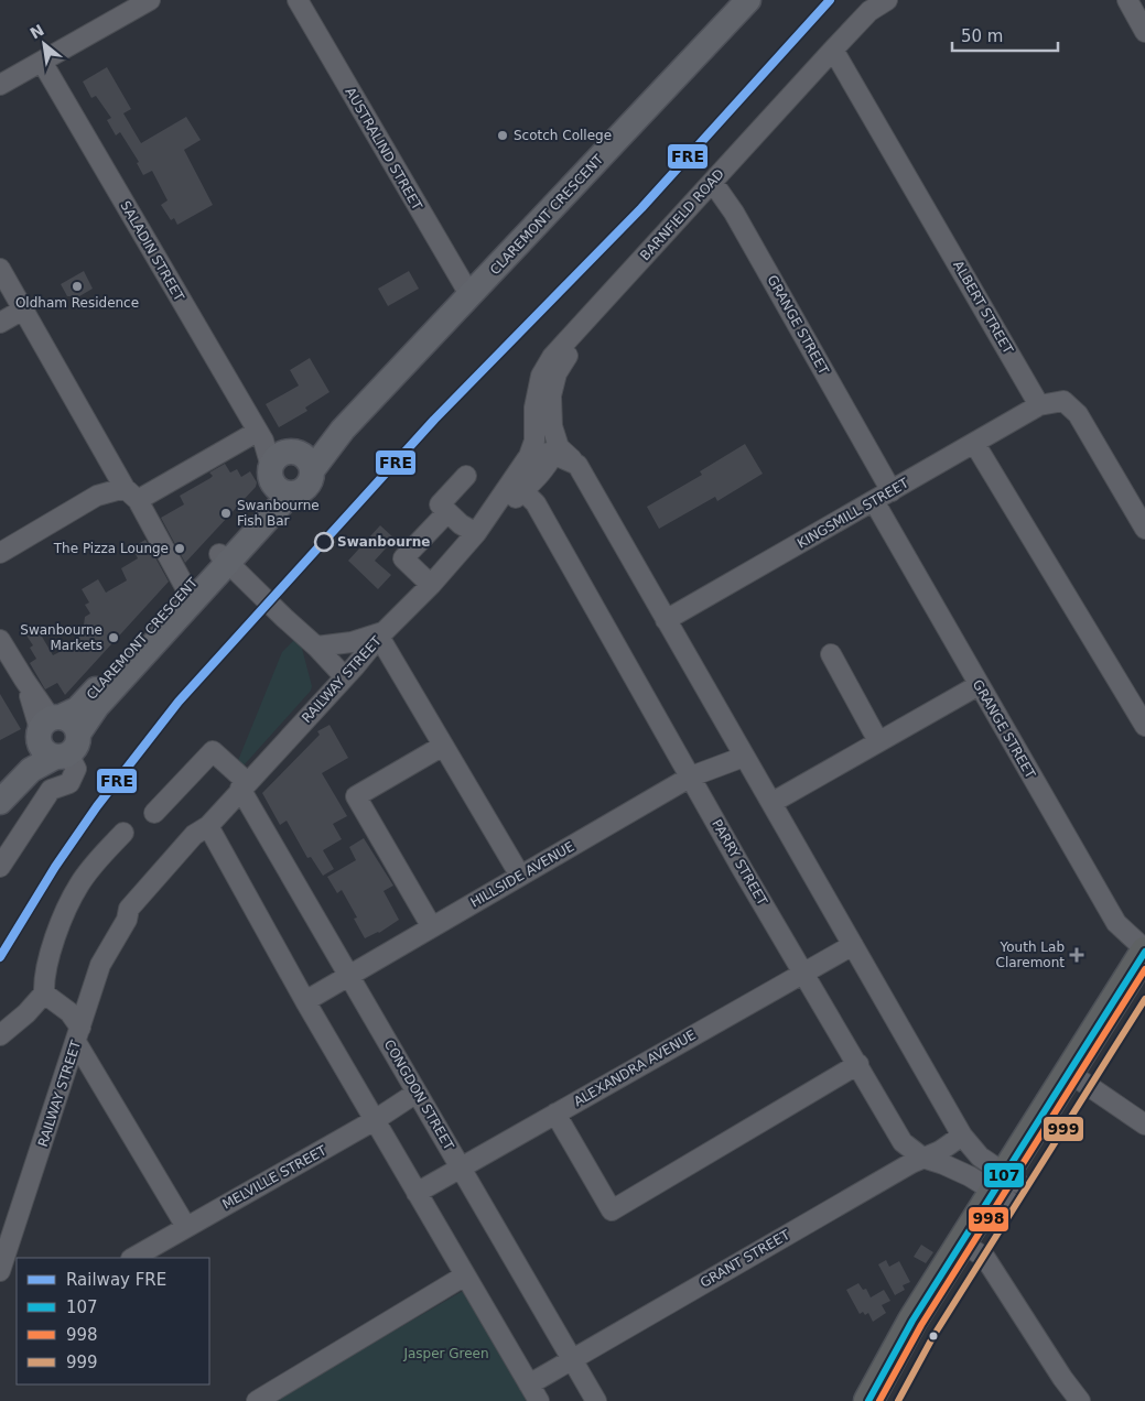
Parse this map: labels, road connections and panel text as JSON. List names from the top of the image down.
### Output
{
  "streets": {
    "main road": ["CLAREMONT CRESCENT"],
    "street": [
      "AUSTRALIND STREET",
      "BARNFIELD ROAD",
      "SALADIN STREET",
      "ALBERT STREET",
      "GRANGE STREET",
      "KINGSMILL STREET",
      "RAILWAY STREET",
      "PARRY STREET",
      "HILLSIDE AVENUE",
      "ALEXANDRA AVENUE",
      "CONGDON STREET",
      "MELVILLE STREET",
      "GRANT STREET"
    ]
  },
  "crossings": [
    ["AUSTRALIND STREET", "CLAREMONT CRESCENT"],
    ["CLAREMONT CRESCENT", "SALADIN STREET"],
    ["BARNFIELD ROAD", "ALBERT STREET"],
    ["BARNFIELD ROAD", "GRANGE STREET"],
    ["BARNFIELD ROAD", "RAILWAY STREET"],
    ["ALBERT STREET", "KINGSMILL STREET"],
    ["GRANGE STREET", "KINGSMILL STREET"],
    ["RAILWAY STREET", "PARRY STREET"],
    ["RAILWAY STREET", "CONGDON STREET"],
    ["PARRY STREET", "HILLSIDE AVENUE"],
    ["PARRY STREET", "ALEXANDRA AVENUE"],
    ["PARRY STREET", "GRANT STREET"],
    ["HILLSIDE AVENUE", "CONGDON STREET"],
    ["ALEXANDRA AVENUE", "CONGDON STREET"],
    ["CONGDON STREET", "MELVILLE STREET"],
    ["CONGDON STREET", "GRANT STREET"]
  ],
  "parks": ["Jasper Green"],
  "places": {
    "other": [
      "Scotch College",
      "Oldham Residence",
      "Swanbourne Fish Bar",
      "Swanbourne",
      "The Pizza Lounge",
      "Swanbourne Markets"
    ],
    "health": ["Youth Lab Claremont"]
  },
  "lines": [
    "rail line FRE",
    "transit line 107",
    "transit line 998",
    "transit line 999"
  ],
  "legend": [
    "Railway FRE",
    "107",
    "998",
    "999"
  ],
  "scale_bar": "50 m",
  "north": "top left"
}
